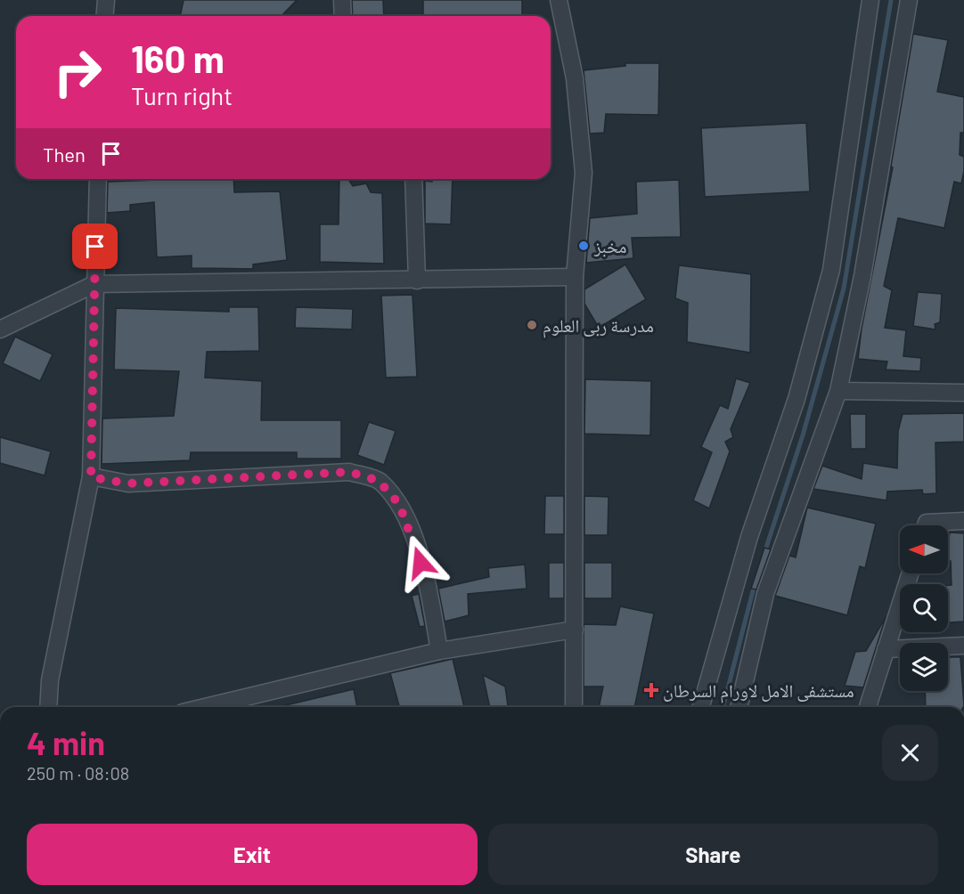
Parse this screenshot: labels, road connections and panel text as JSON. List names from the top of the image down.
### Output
{
  "places": {
    "other": ["مخبز", "مدرسة ربى العلوم"],
    "health": ["مستشفى الامل لاورام السرطان"]
  },
  "north": "left",
  "page": {
    "turn": ["160 m", "Turn right"],
    "then": "Then",
    "heading": ["4 min", "250 m · 08:08"],
    "buttons": ["Exit", "Share"]
  }
}
